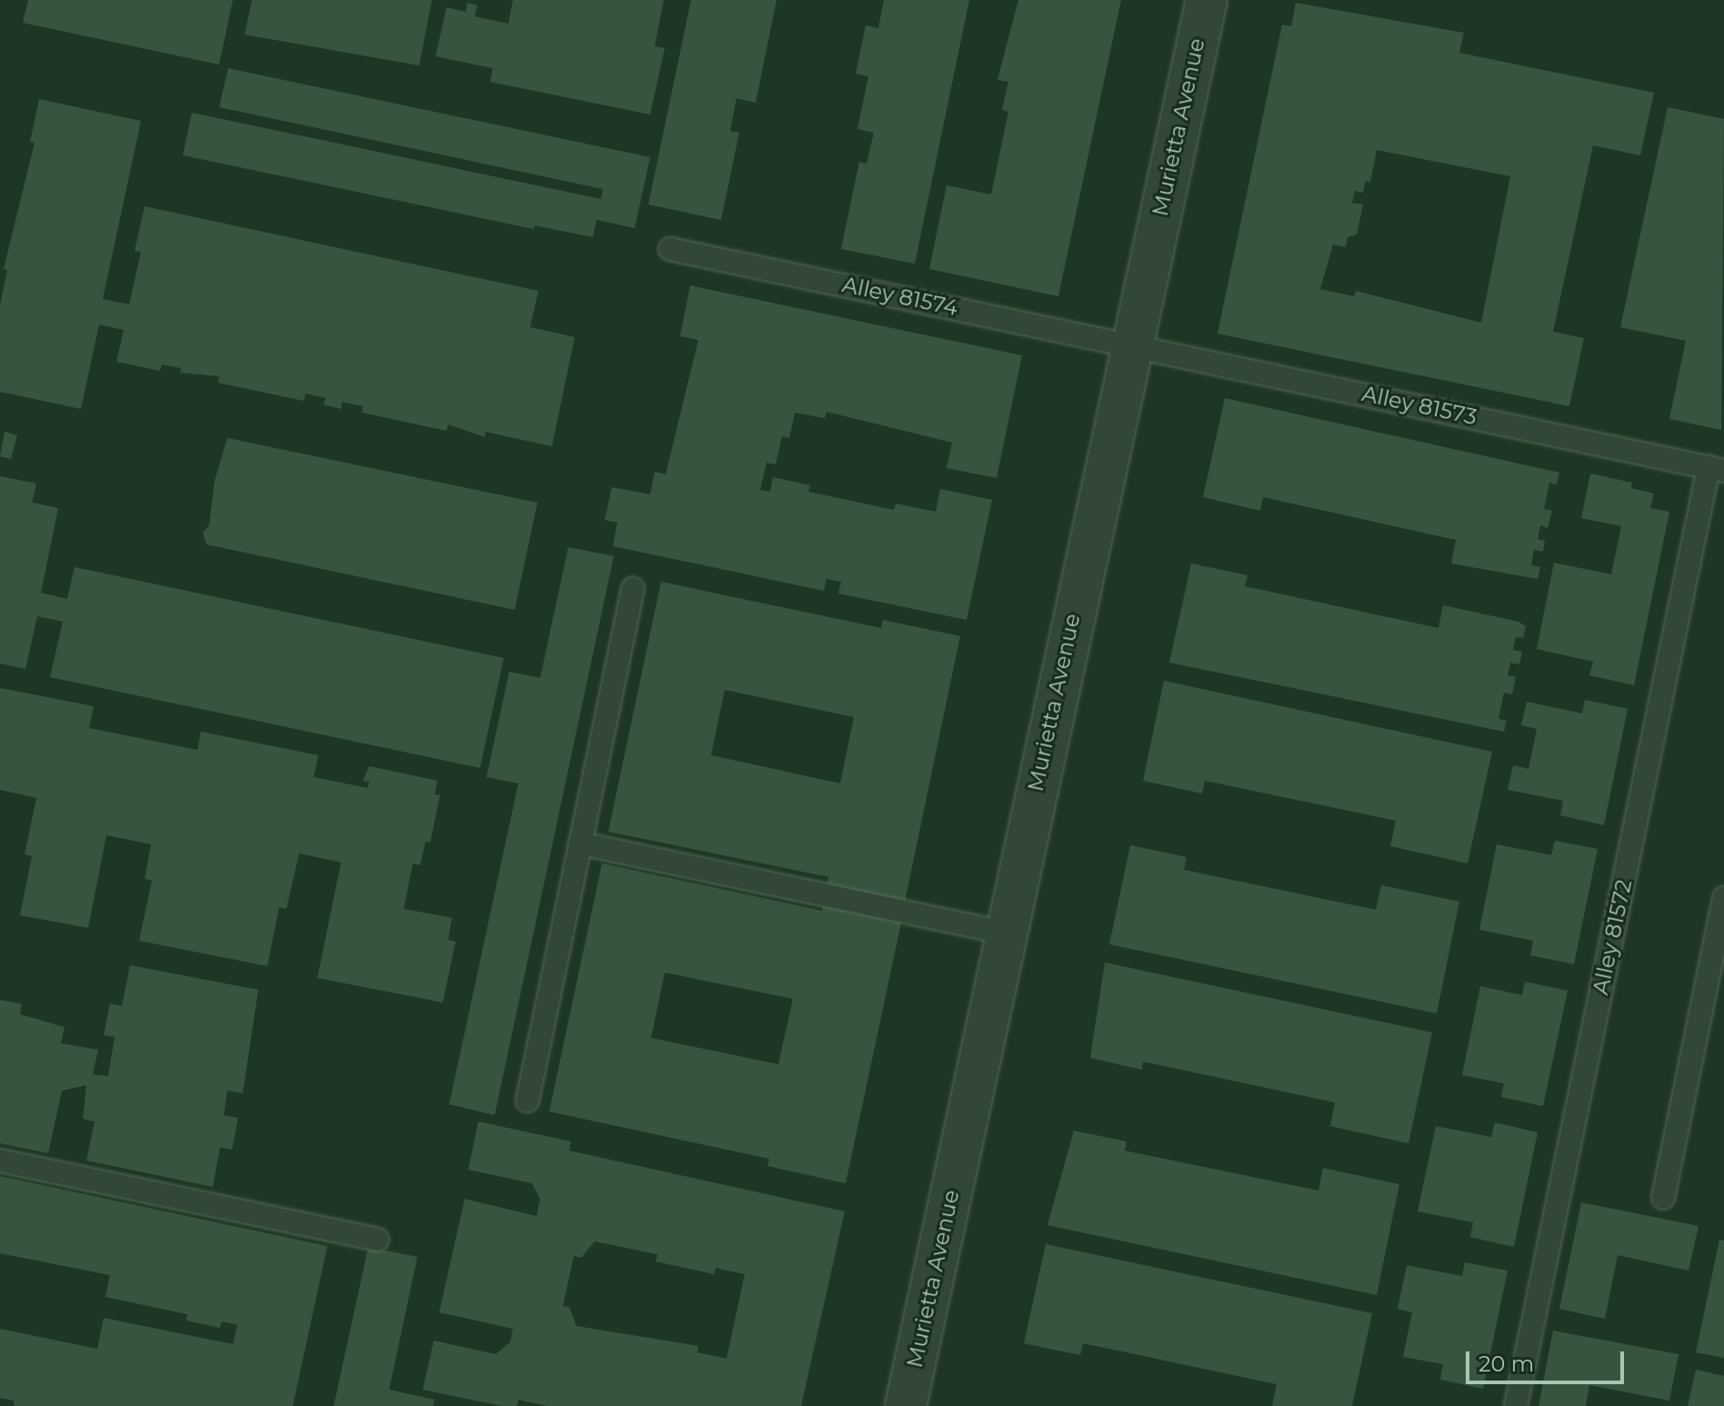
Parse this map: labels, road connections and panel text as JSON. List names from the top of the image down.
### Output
{
  "streets": {
    "street": ["Murietta Avenue"],
    "lane": ["Alley 81574", "Alley 81573", "Alley 81572"]
  },
  "crossings": [
    ["Murietta Avenue", "Alley 81574"],
    ["Murietta Avenue", "Alley 81573"],
    ["Alley 81574", "Alley 81573"],
    ["Alley 81573", "Alley 81572"]
  ],
  "scale_bar": "20 m"
}
